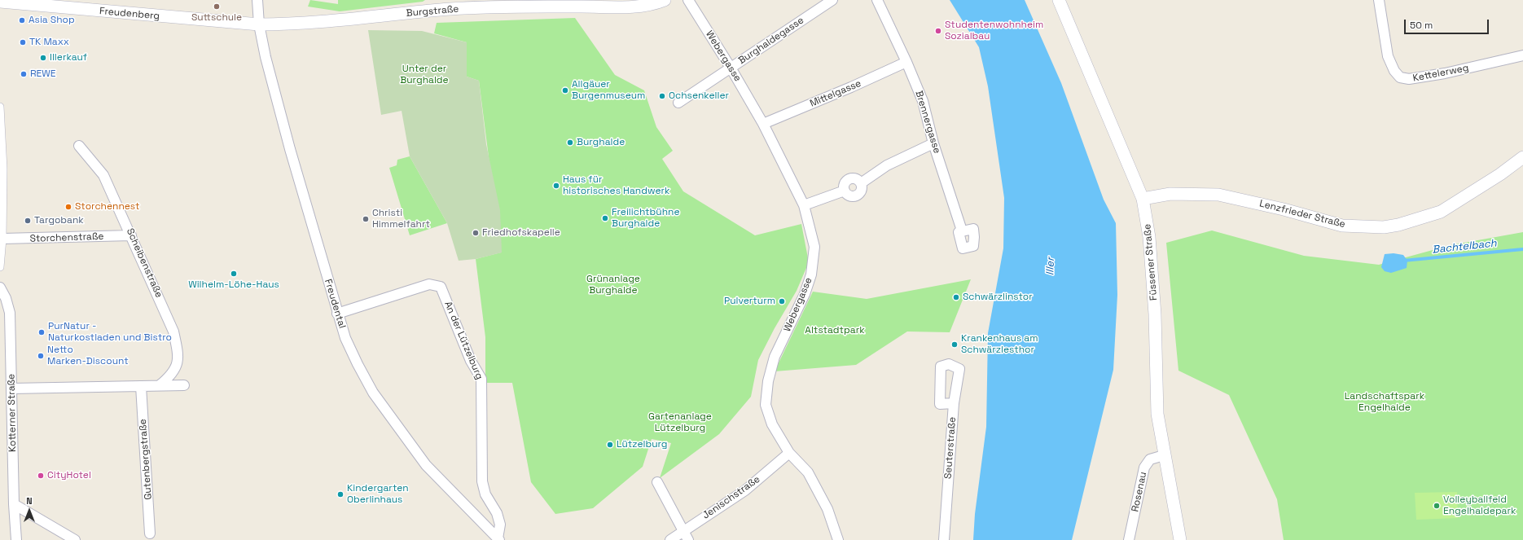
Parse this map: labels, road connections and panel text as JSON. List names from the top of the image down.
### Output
{
  "streets": {
    "street": [
      "Burgstraße",
      "Freudenberg",
      "Burghaldegasse",
      "Webergasse",
      "Kettelerweg",
      "Mittelgasse",
      "Brennergasse",
      "Lenzfrieder Straße",
      "Storchenstraße",
      "Füssener Straße",
      "Scheibenstraße",
      "Freudental",
      "An der Lützelburg",
      "Kotterner Straße",
      "Seuterstraße",
      "Gutenbergstraße",
      "Rosenau",
      "Jenischstraße"
    ]
  },
  "crossings": [
    ["Burgstraße", "Freudenberg"],
    ["Burgstraße", "Freudental"],
    ["Freudenberg", "Freudental"],
    ["Burghaldegasse", "Webergasse"],
    ["Webergasse", "Mittelgasse"],
    ["Webergasse", "Jenischstraße"],
    ["Mittelgasse", "Brennergasse"],
    ["Lenzfrieder Straße", "Füssener Straße"],
    ["Storchenstraße", "Scheibenstraße"],
    ["Füssener Straße", "Rosenau"],
    ["Freudental", "An der Lützelburg"]
  ],
  "water": ["Bachtelbach", "Iller"],
  "parks": [
    "Unter der Burghalde",
    "Grünanlage Burghalde",
    "Altstadtpark",
    "Landschaftspark Engelhalde",
    "Gartenanlage Lützelburg"
  ],
  "places": [
    "Suttschule",
    "Asia Shop",
    "Studentenwohnheim Sozialbau",
    "TK Maxx",
    "Illerkauf",
    "REWE",
    "Allgäuer Burgenmuseum",
    "Ochsenkeller",
    "Burghalde",
    "Haus für historisches Handwerk",
    "Storchennest",
    "Freilichtbühne Burghalde",
    "Christi Himmelfahrt",
    "Targobank",
    "Friedhofskapelle",
    "Wilhelm-Löhe-Haus",
    "Schwärzlinstor",
    "Pulverturm",
    "PurNatur - Naturkostladen und Bistro",
    "Krankenhaus am Schwärzlesthor",
    "Netto Marken-Discount",
    "Lützelburg",
    "CityHotel",
    "Kindergarten Oberlinhaus",
    "Volleyballfeld Engelhaldepark"
  ],
  "scale_bar": "50 m",
  "north": "top"
}
